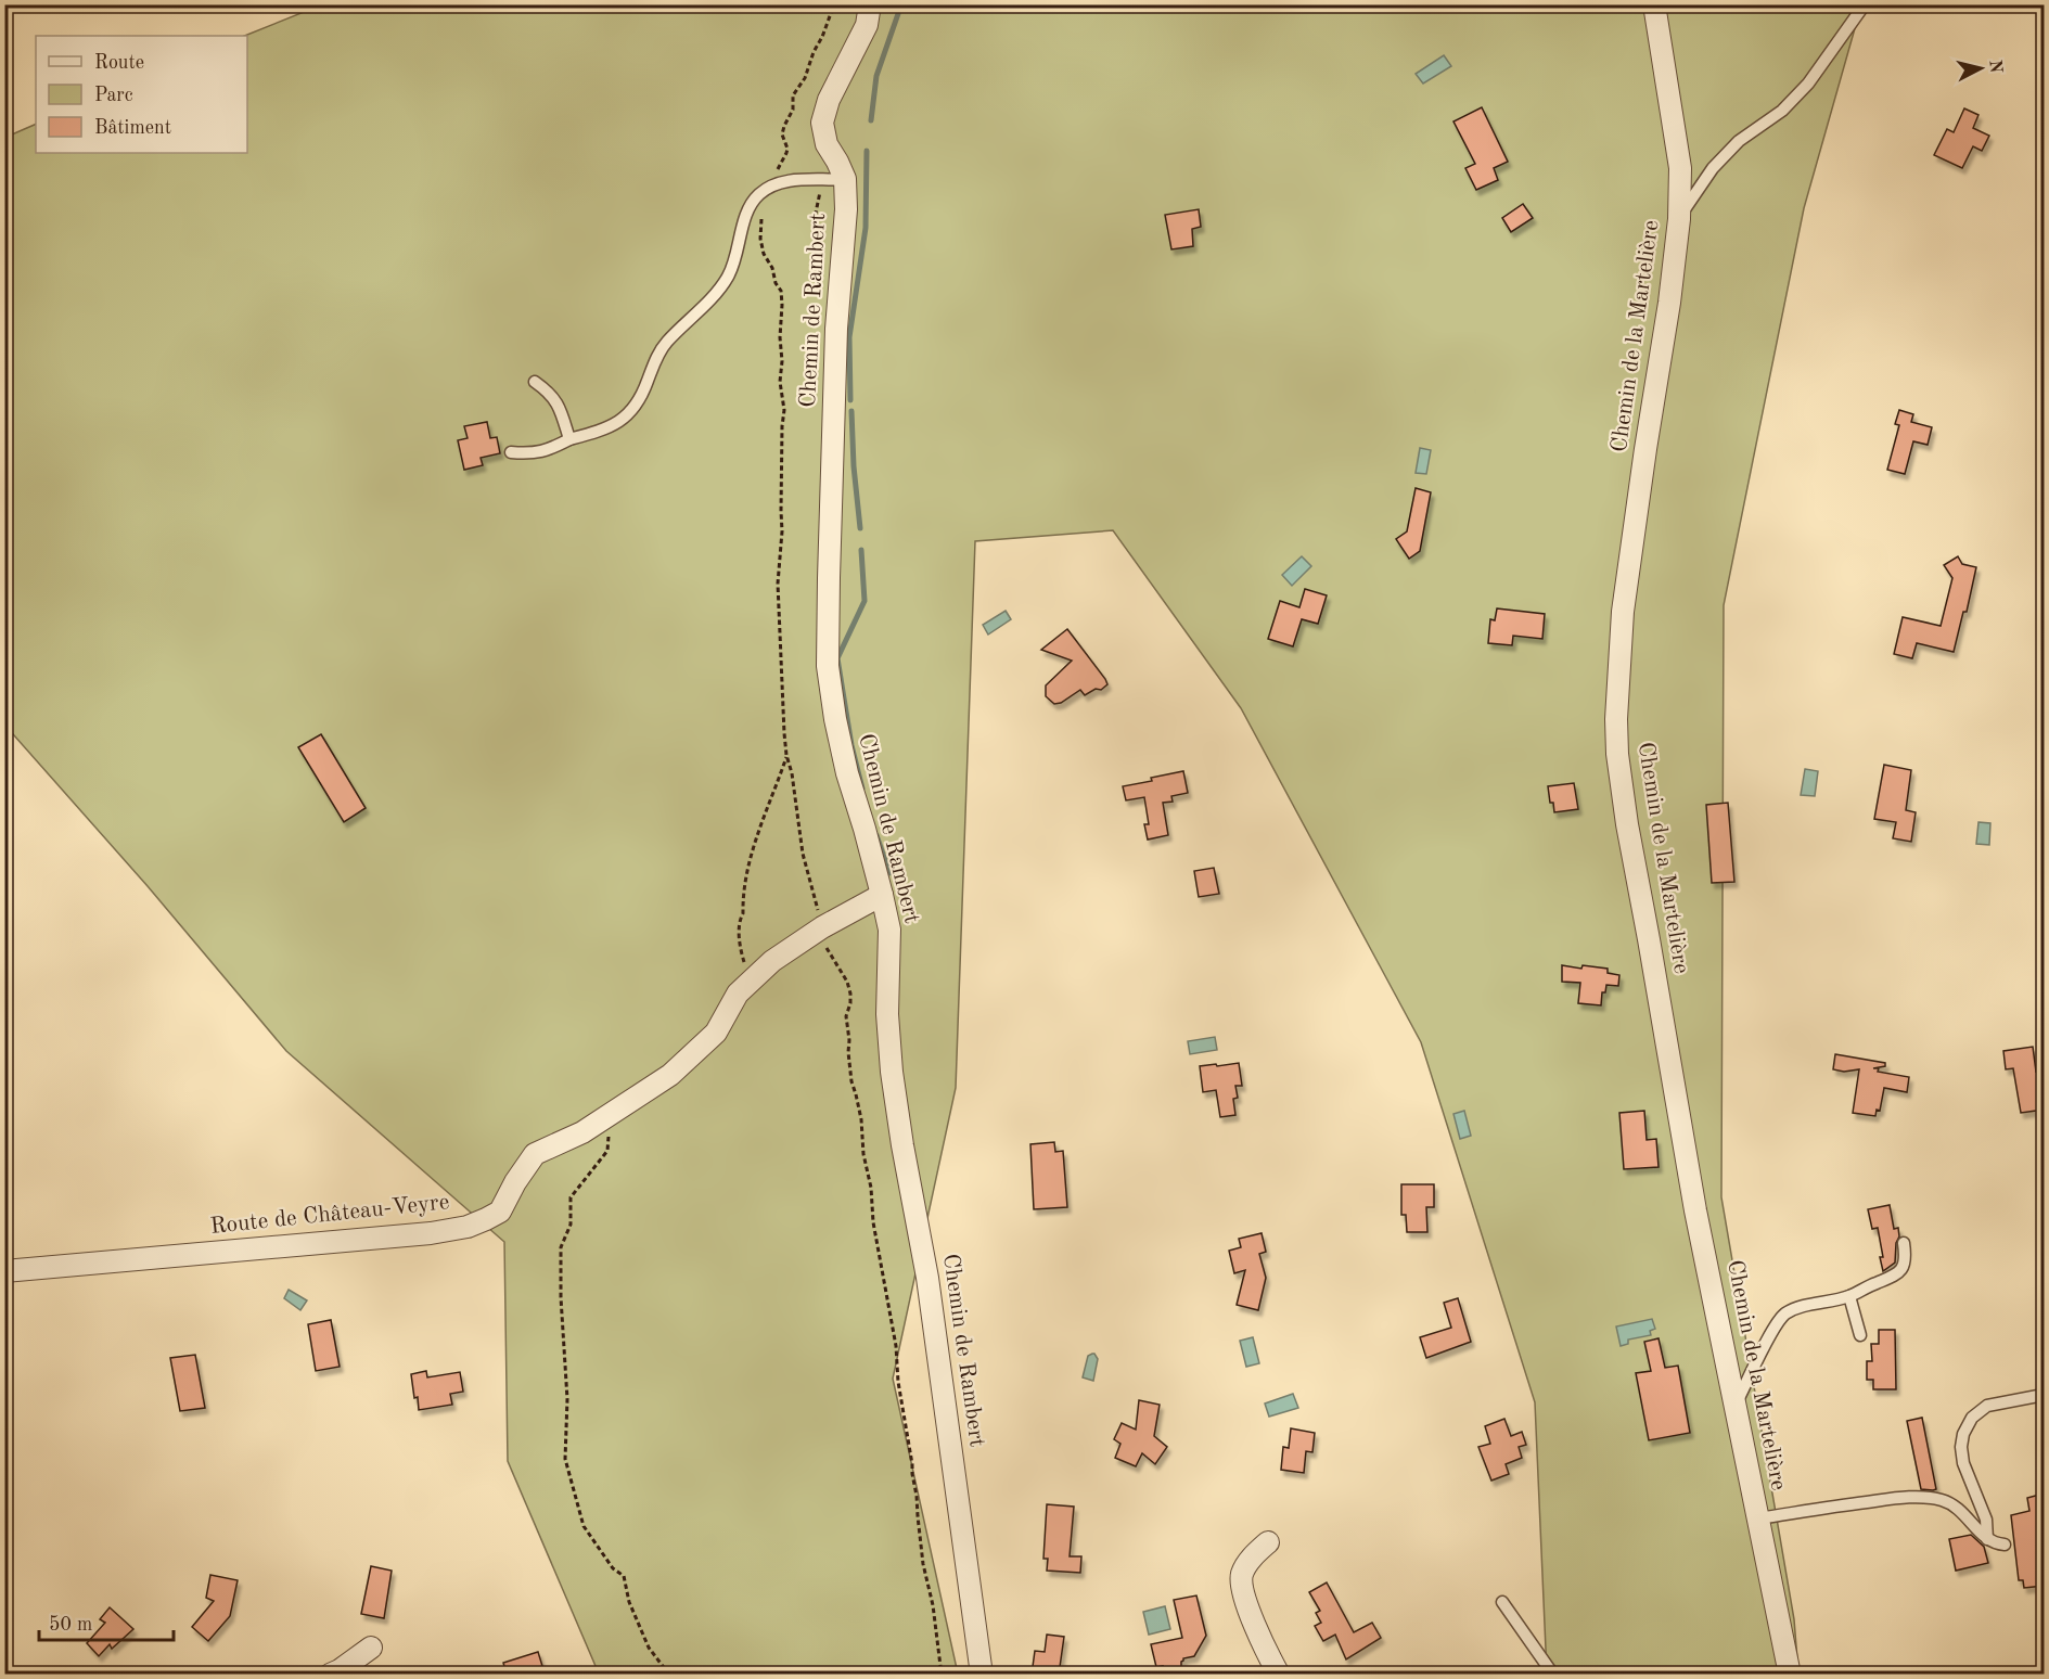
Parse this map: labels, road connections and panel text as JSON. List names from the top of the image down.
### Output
{
  "streets": {
    "street": ["Chemin de Rambert", "Chemin de la Martelière", "Route de Château-Veyre"]
  },
  "crossings": [
    ["Chemin de Rambert", "Route de Château-Veyre"]
  ],
  "legend": ["Route", "Parc", "Bâtiment"],
  "scale_bar": "50 m",
  "north": "right"
}
